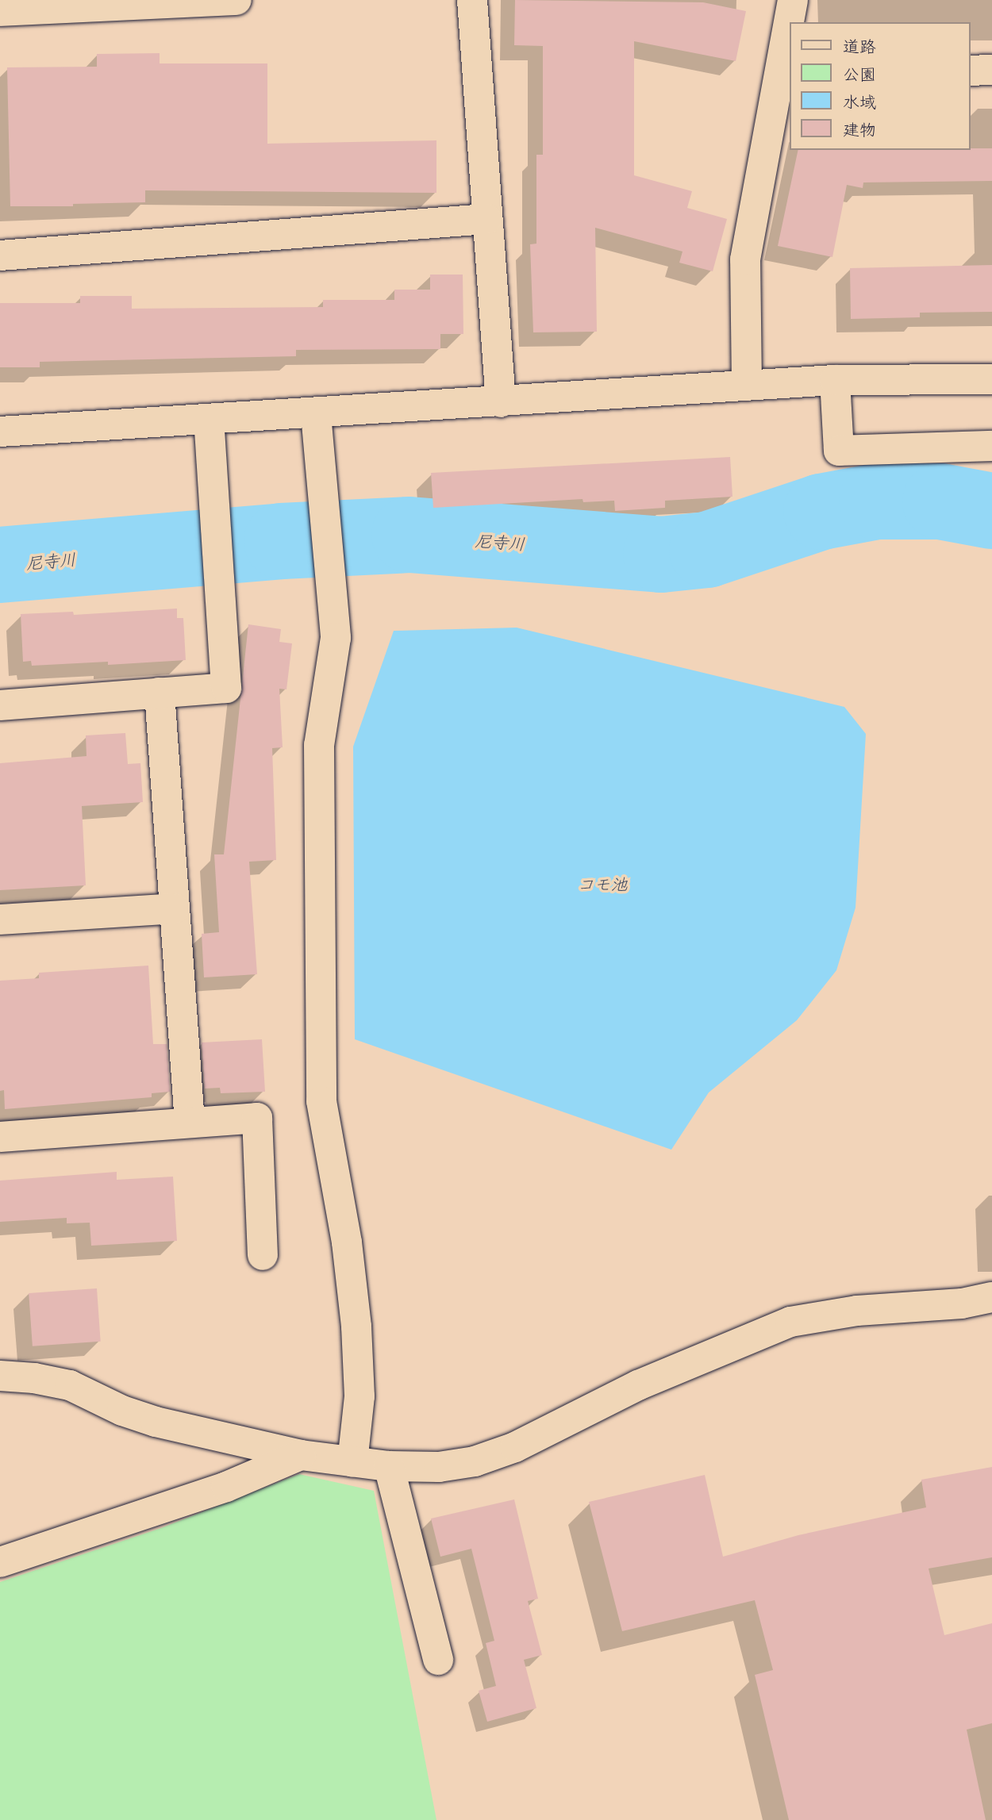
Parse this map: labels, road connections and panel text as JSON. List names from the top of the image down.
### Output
{
  "water": ["尼寺川", "コモ池"],
  "legend": [
    "道路",
    "公園",
    "水域",
    "建物"
  ]
}
